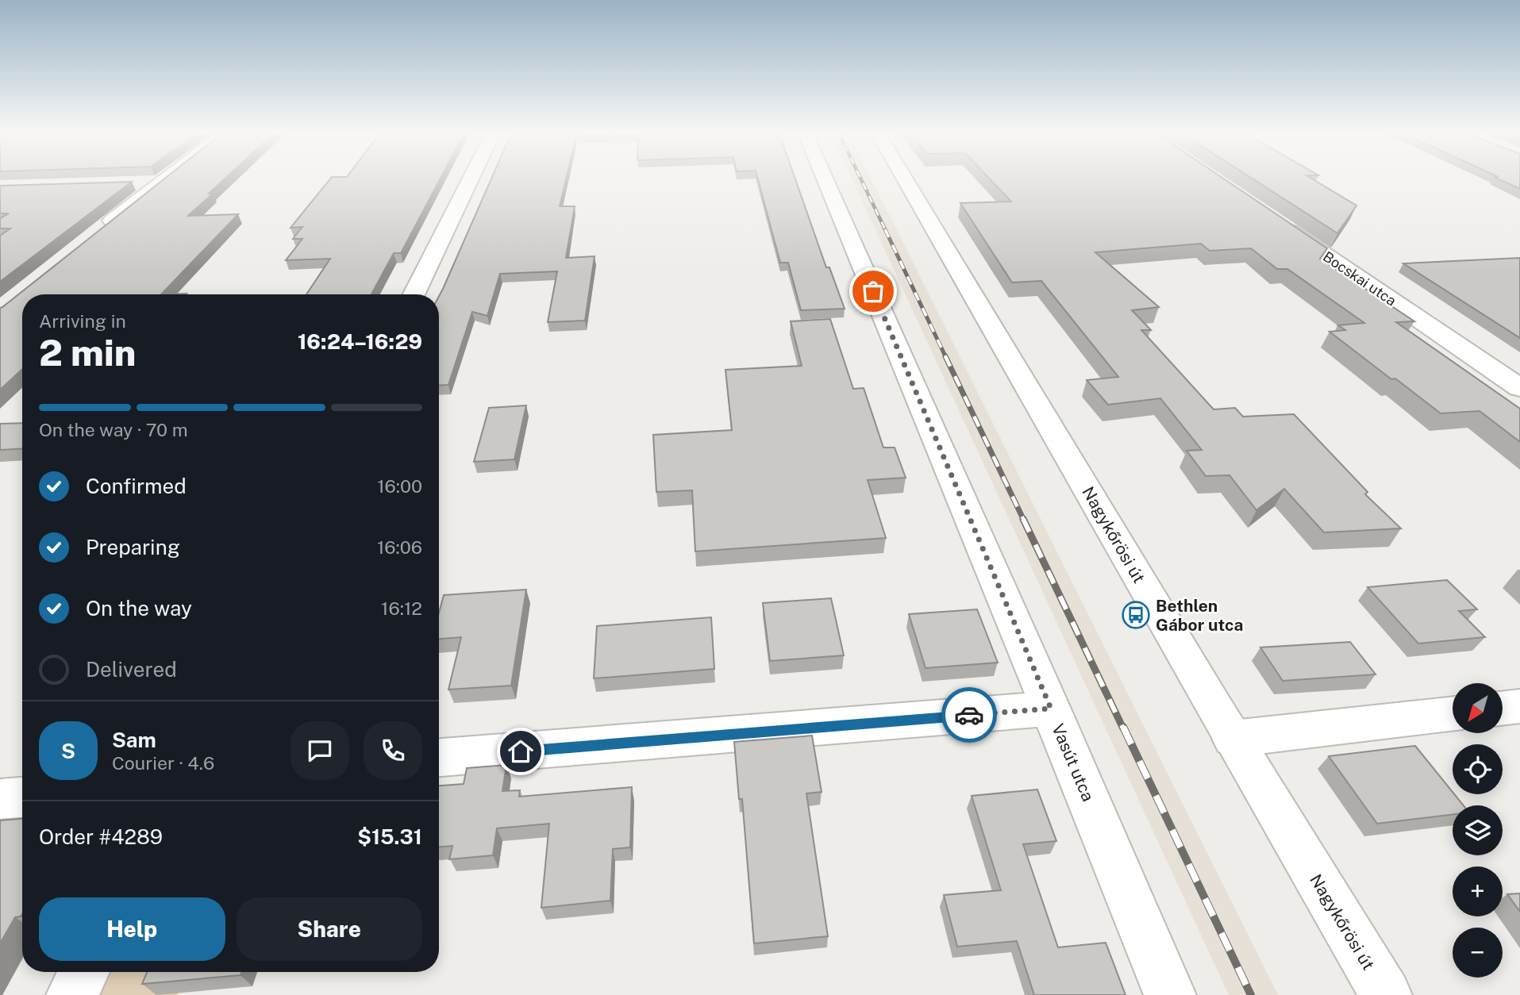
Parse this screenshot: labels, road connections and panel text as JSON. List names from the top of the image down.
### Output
{
  "streets": {
    "street": ["Bocskai utca", "Nagykőrösi út", "Vasút utca"]
  },
  "places": {
    "bus stop": ["Bethlen Gábor utca"]
  },
  "north": "bottom left",
  "page": {
    "heading": ["2 min", "Arriving in", "16:24–16:29"],
    "panel": [
      "Sam",
      "Courier · 4.6",
      "Order #4289",
      "$15.31"
    ],
    "bar": "On the way · 70 m",
    "list": [
      ["Confirmed", "16:00"],
      ["Preparing", "16:06"],
      ["On the way", "16:12"],
      "Delivered"
    ],
    "map_buttons": ["+", "−"],
    "round": "S",
    "buttons": ["Help", "Share"]
  }
}
